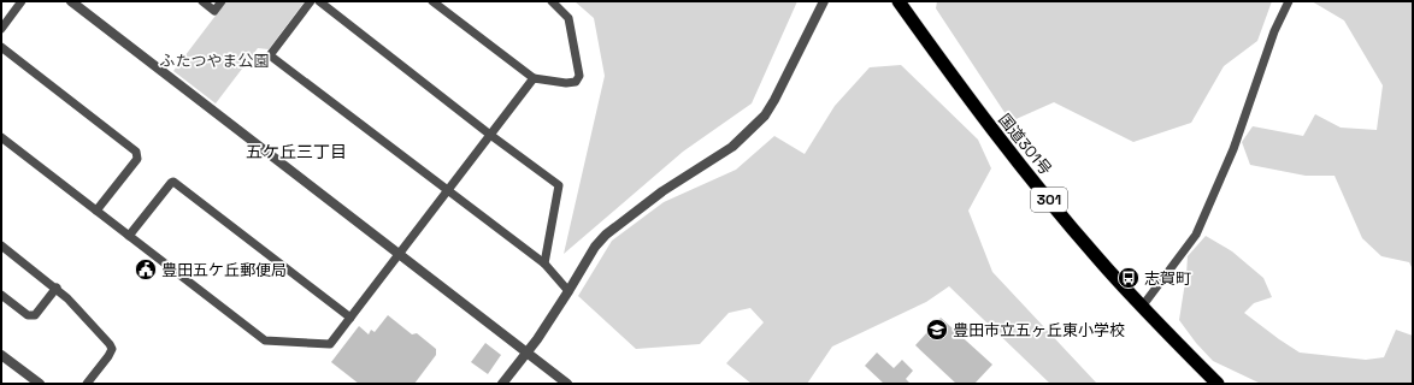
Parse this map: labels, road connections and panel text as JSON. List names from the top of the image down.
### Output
{
  "streets": {
    "highway": ["国道301号", "301"]
  },
  "districts": ["五ケ丘三丁目"],
  "parks": ["ふたつやま公園"],
  "places": {
    "public building": ["豊田五ケ丘郵便局"],
    "bus stop": ["志賀町"],
    "school or university": ["豊田市立五ヶ丘東小学校"]
  }
}
